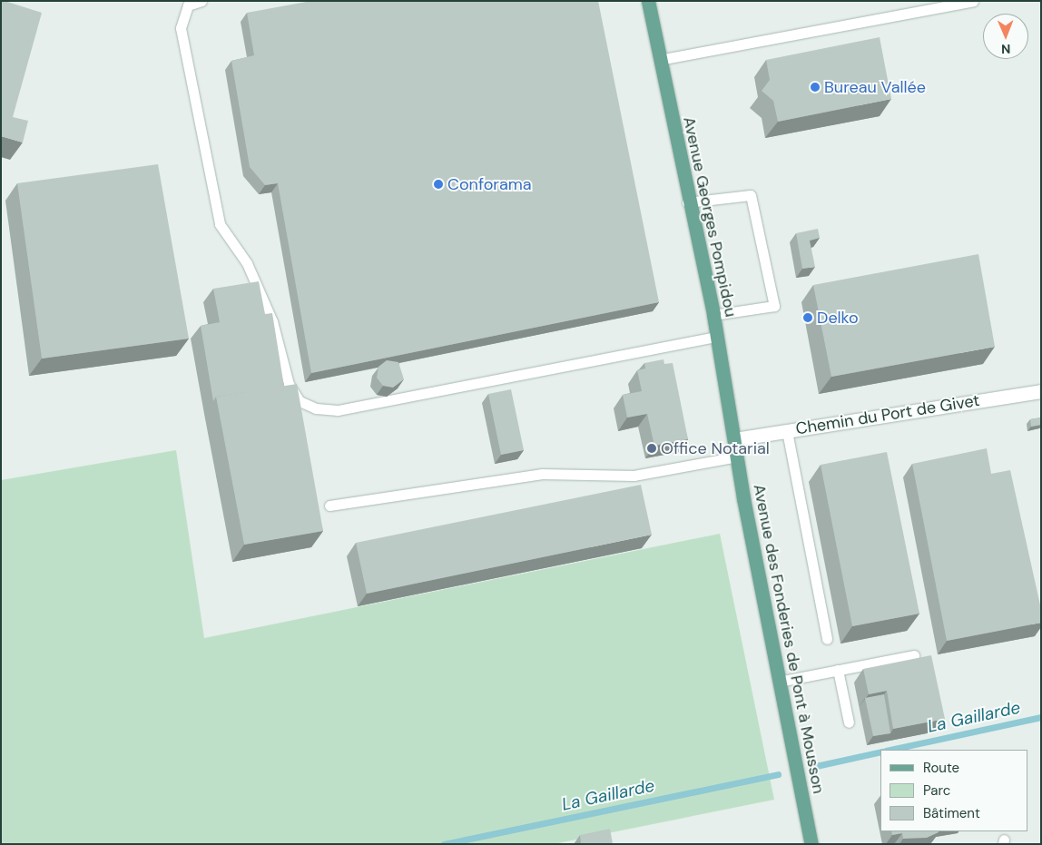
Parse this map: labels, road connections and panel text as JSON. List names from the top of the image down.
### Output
{
  "streets": {
    "main road": ["Avenue Georges Pompidou", "Avenue des Fonderies de Pont à Mousson"],
    "street": ["Chemin du Port de Givet"]
  },
  "crossings": [
    ["Avenue Georges Pompidou", "Chemin du Port de Givet"],
    ["Avenue Georges Pompidou", "Avenue des Fonderies de Pont à Mousson"],
    ["Chemin du Port de Givet", "Avenue des Fonderies de Pont à Mousson"]
  ],
  "water": ["La Gaillarde"],
  "places": [
    "Bureau Vallée",
    "Conforama",
    "Delko",
    "Office Notarial"
  ],
  "legend": ["Route", "Parc", "Bâtiment"],
  "north": "bottom"
}
